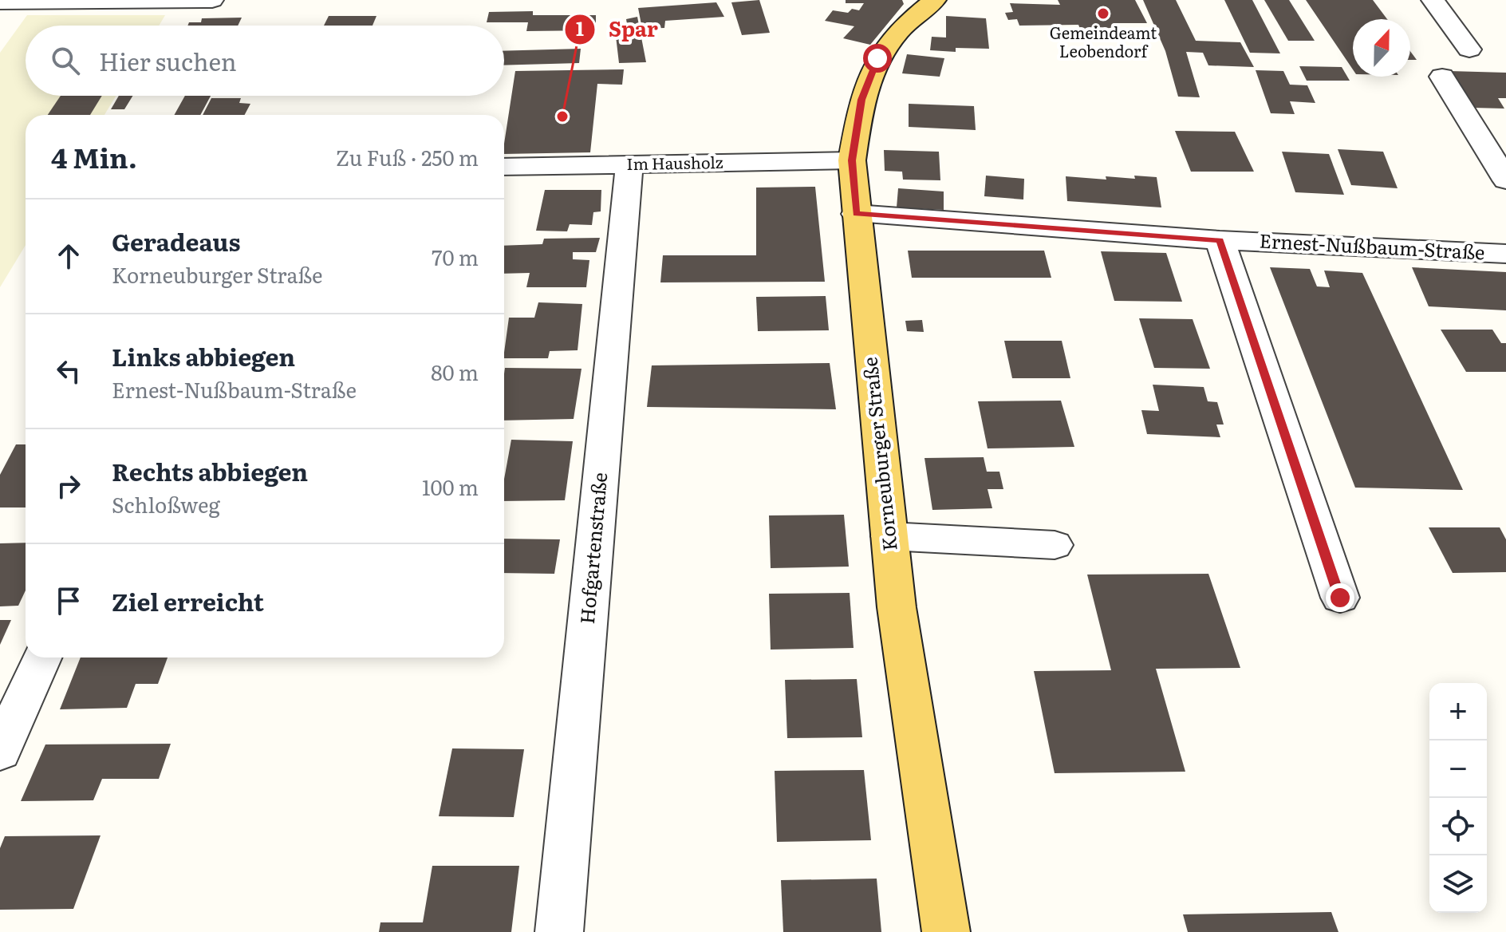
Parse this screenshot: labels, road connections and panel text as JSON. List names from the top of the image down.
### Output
{
  "streets": {
    "main road": ["Korneuburger Straße"],
    "street": ["Im Hausholz", "Ernest-Nußbaum-Straße", "Hofgartenstraße"]
  },
  "crossings": [
    ["Im Hausholz", "Korneuburger Straße"],
    ["Im Hausholz", "Hofgartenstraße"],
    ["Ernest-Nußbaum-Straße", "Korneuburger Straße"]
  ],
  "places": ["Gemeindeamt Leobendorf", "Spar"],
  "north": "top",
  "page": {
    "search": "Hier suchen",
    "heading": ["4 Min.", "Zu Fuß · 250 m"],
    "list": [
      ["Geradeaus", "Korneuburger Straße", "70 m"],
      ["Links abbiegen", "Ernest-Nußbaum-Straße", "80 m"],
      ["Rechts abbiegen", "Schloßweg", "100 m"],
      "Ziel erreicht"
    ],
    "map_buttons": ["+", "−"]
  }
}
